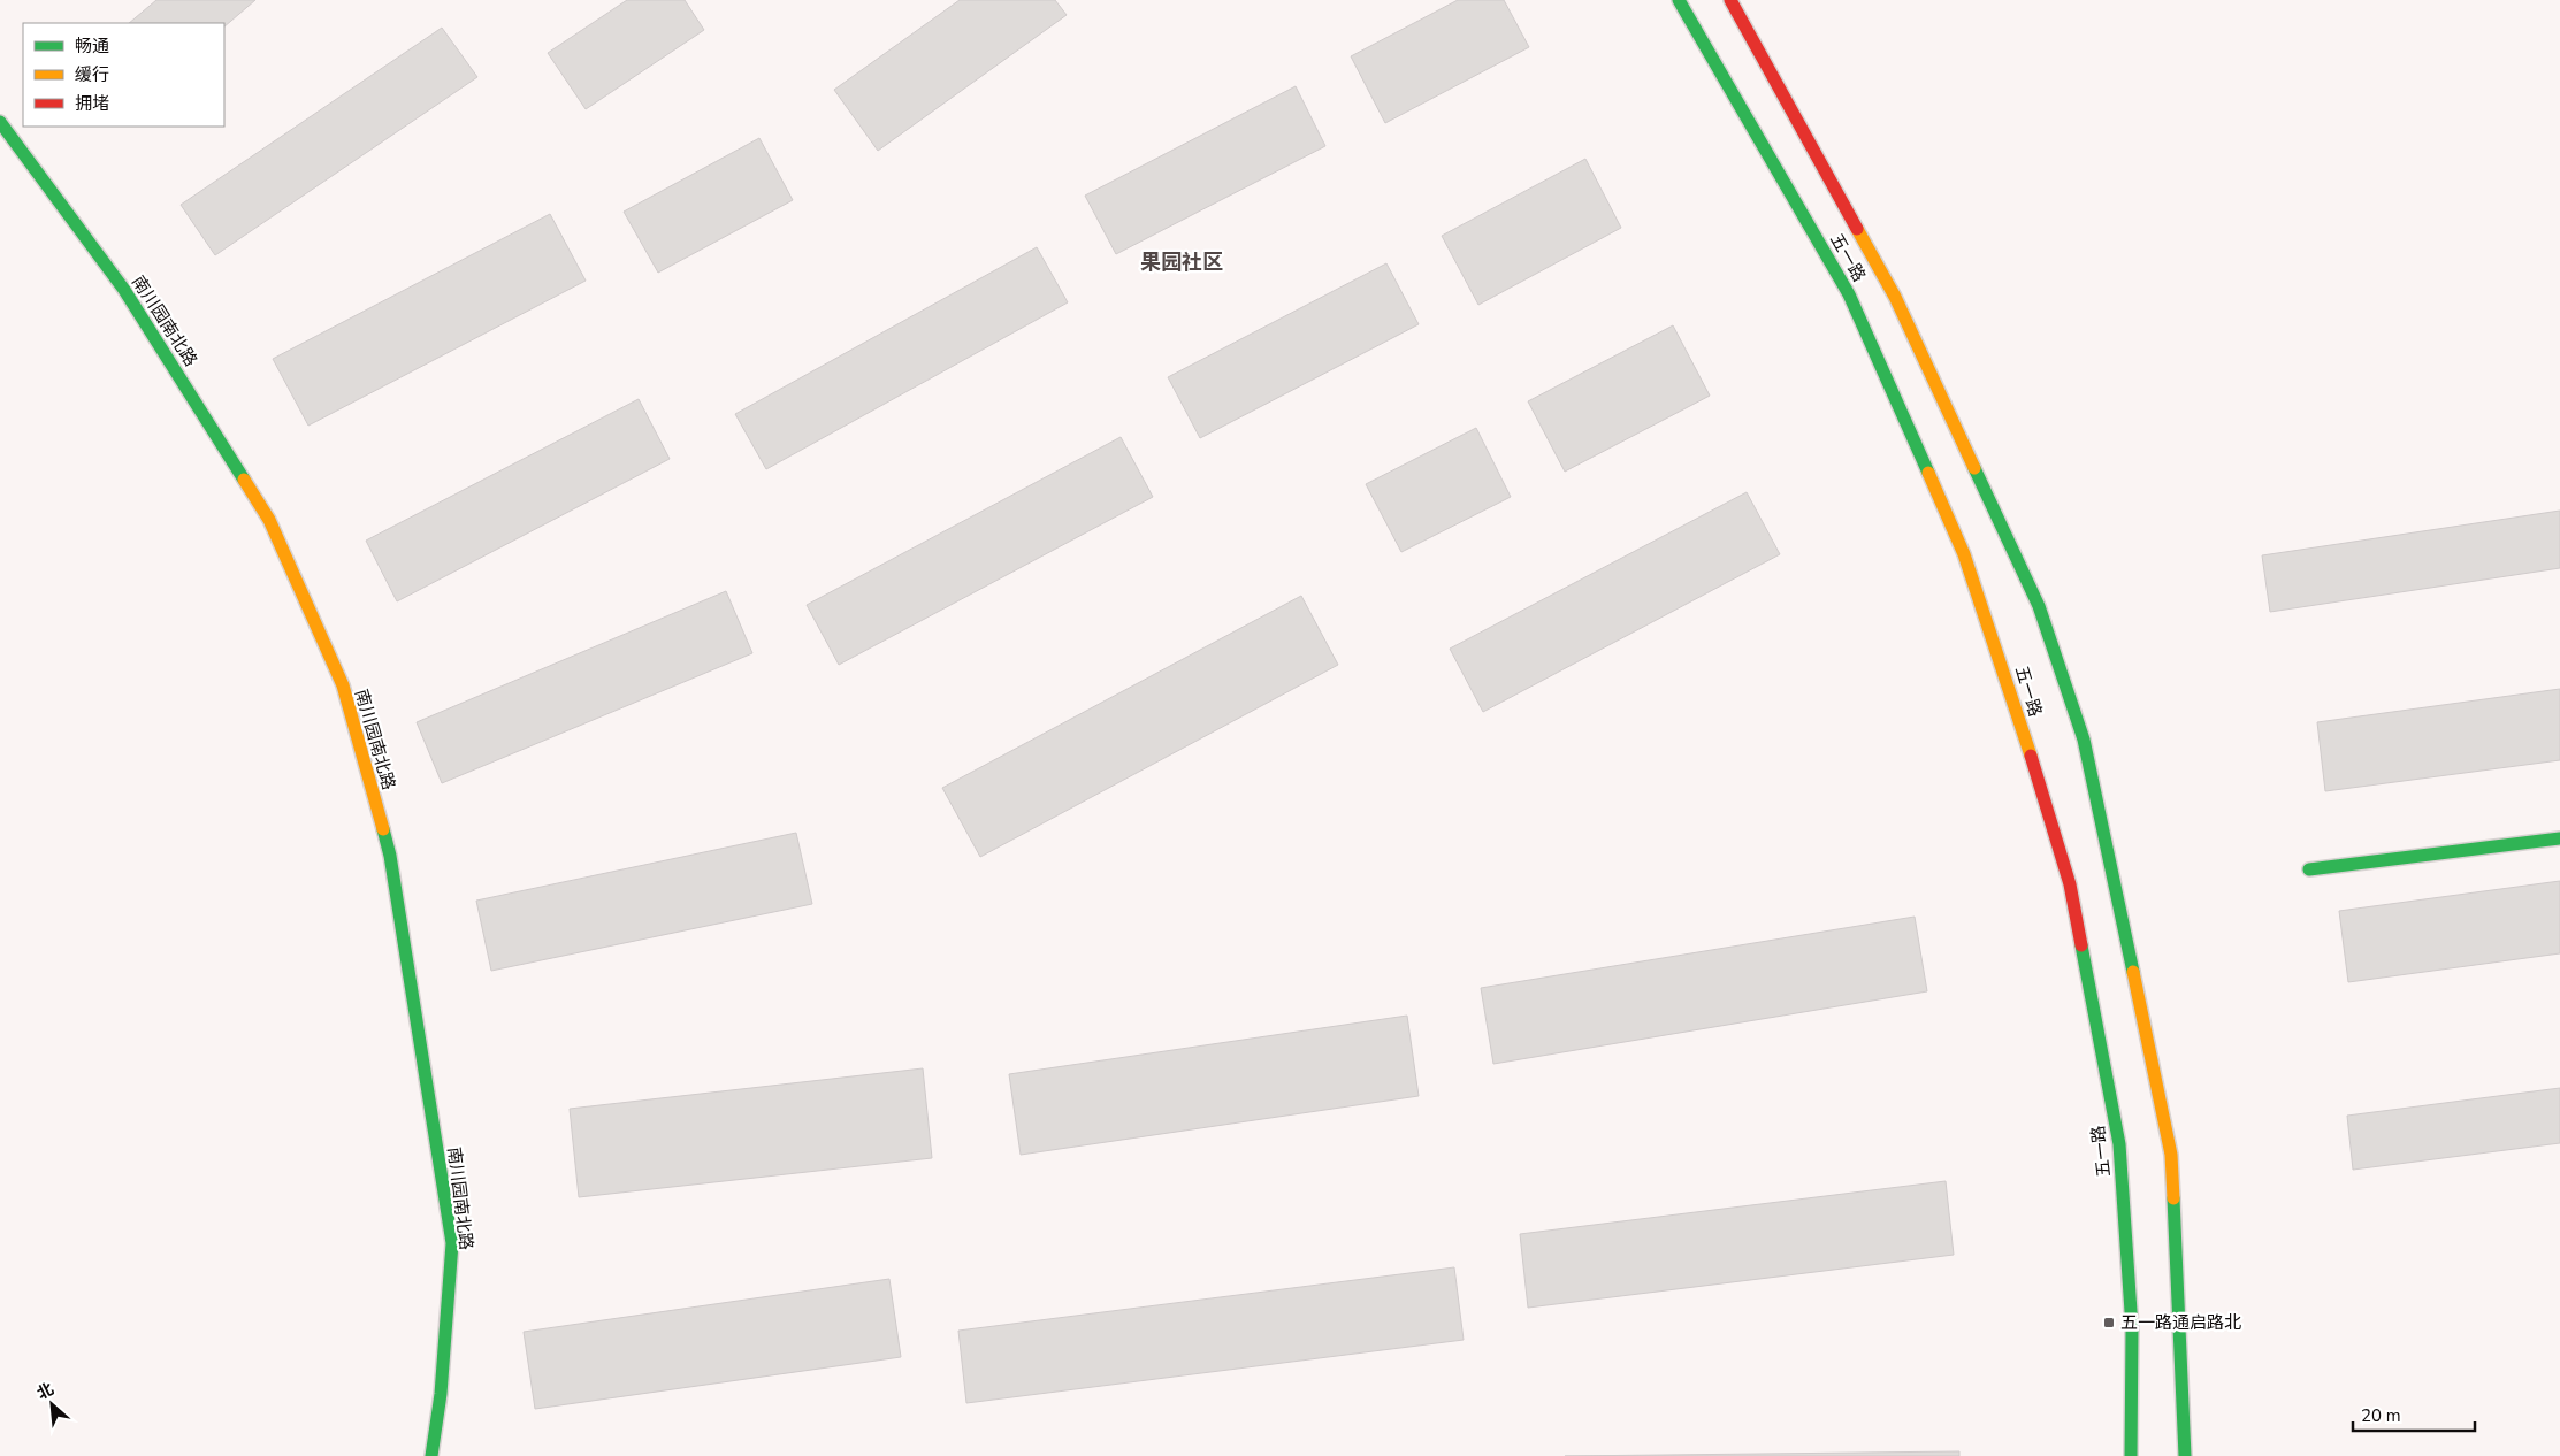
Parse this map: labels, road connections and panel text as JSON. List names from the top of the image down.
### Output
{
  "streets": {
    "main road": ["五一路", "南川园南北路"]
  },
  "districts": ["果园社区"],
  "places": {
    "transit": ["五一路通启路北"]
  },
  "legend": ["畅通", "缓行", "拥堵"],
  "scale_bar": "20 m",
  "north": "top left"
}
